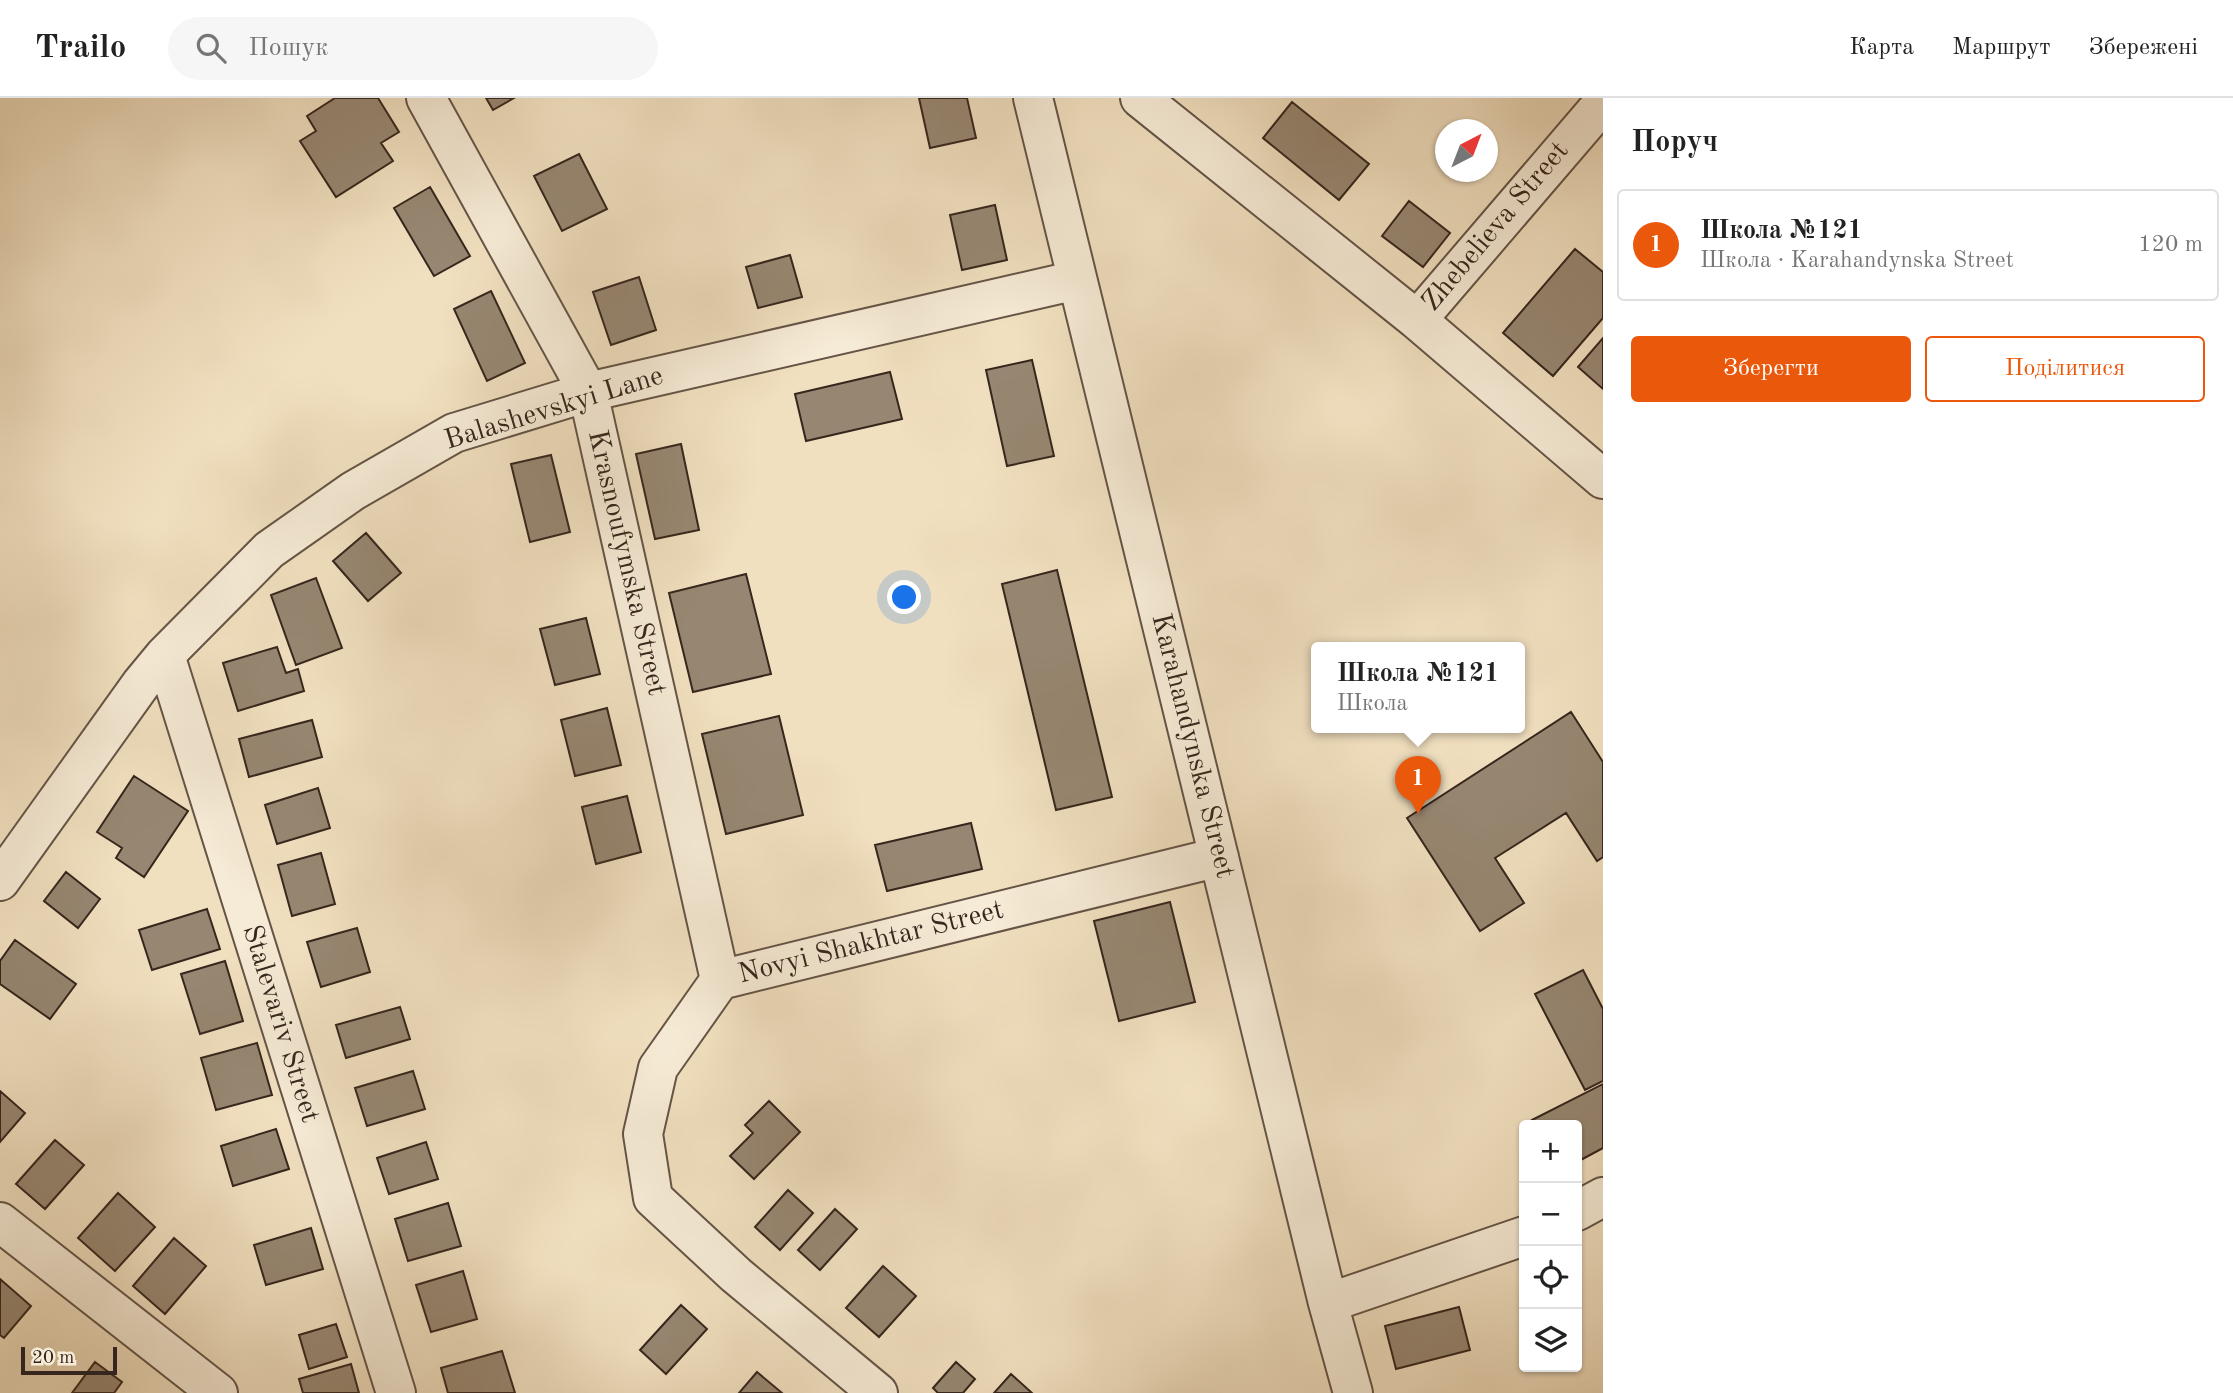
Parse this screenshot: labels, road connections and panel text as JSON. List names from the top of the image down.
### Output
{
  "streets": {
    "street": [
      "Zhebelieva Street",
      "Balashevskyi Lane",
      "Krasnoufymska Street",
      "Karahandynska Street",
      "Novyi Shakhtar Street",
      "Stalevariv Street"
    ]
  },
  "crossings": [
    ["Balashevskyi Lane", "Krasnoufymska Street"],
    ["Balashevskyi Lane", "Karahandynska Street"],
    ["Balashevskyi Lane", "Stalevariv Street"],
    ["Krasnoufymska Street", "Novyi Shakhtar Street"],
    ["Karahandynska Street", "Novyi Shakhtar Street"]
  ],
  "scale_bar": "20 m",
  "north": "top right",
  "page": {
    "header": "Trailo",
    "search": "Пошук",
    "nav": ["Карта", "Маршрут", "Збережені"],
    "heading": "Поруч",
    "list": [
      {
        "mark": "1",
        "name": "Школа №121",
        "note": "Школа · Karahandynska Street",
        "value": "120 m"
      }
    ],
    "buttons": ["Зберегти", "Поділитися"],
    "popup": ["Школа №121", "Школа"],
    "pins": "1",
    "map_buttons": ["+", "−"],
    "scale": "20 m"
  }
}
